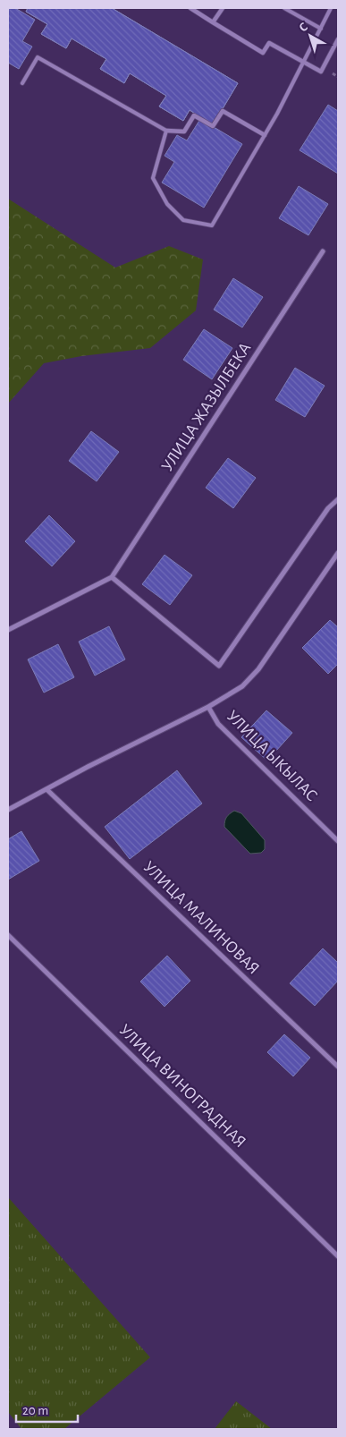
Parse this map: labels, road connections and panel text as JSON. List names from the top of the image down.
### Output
{
  "streets": {
    "street": [
      "УЛИЦА ЖАЗЫЛБЕКА",
      "УЛИЦА ЫКЫЛАС",
      "УЛИЦА МАЛИНОВАЯ",
      "УЛИЦА ВИНОГРАДНАЯ"
    ]
  },
  "scale_bar": "20 m",
  "north": "top left"
}
